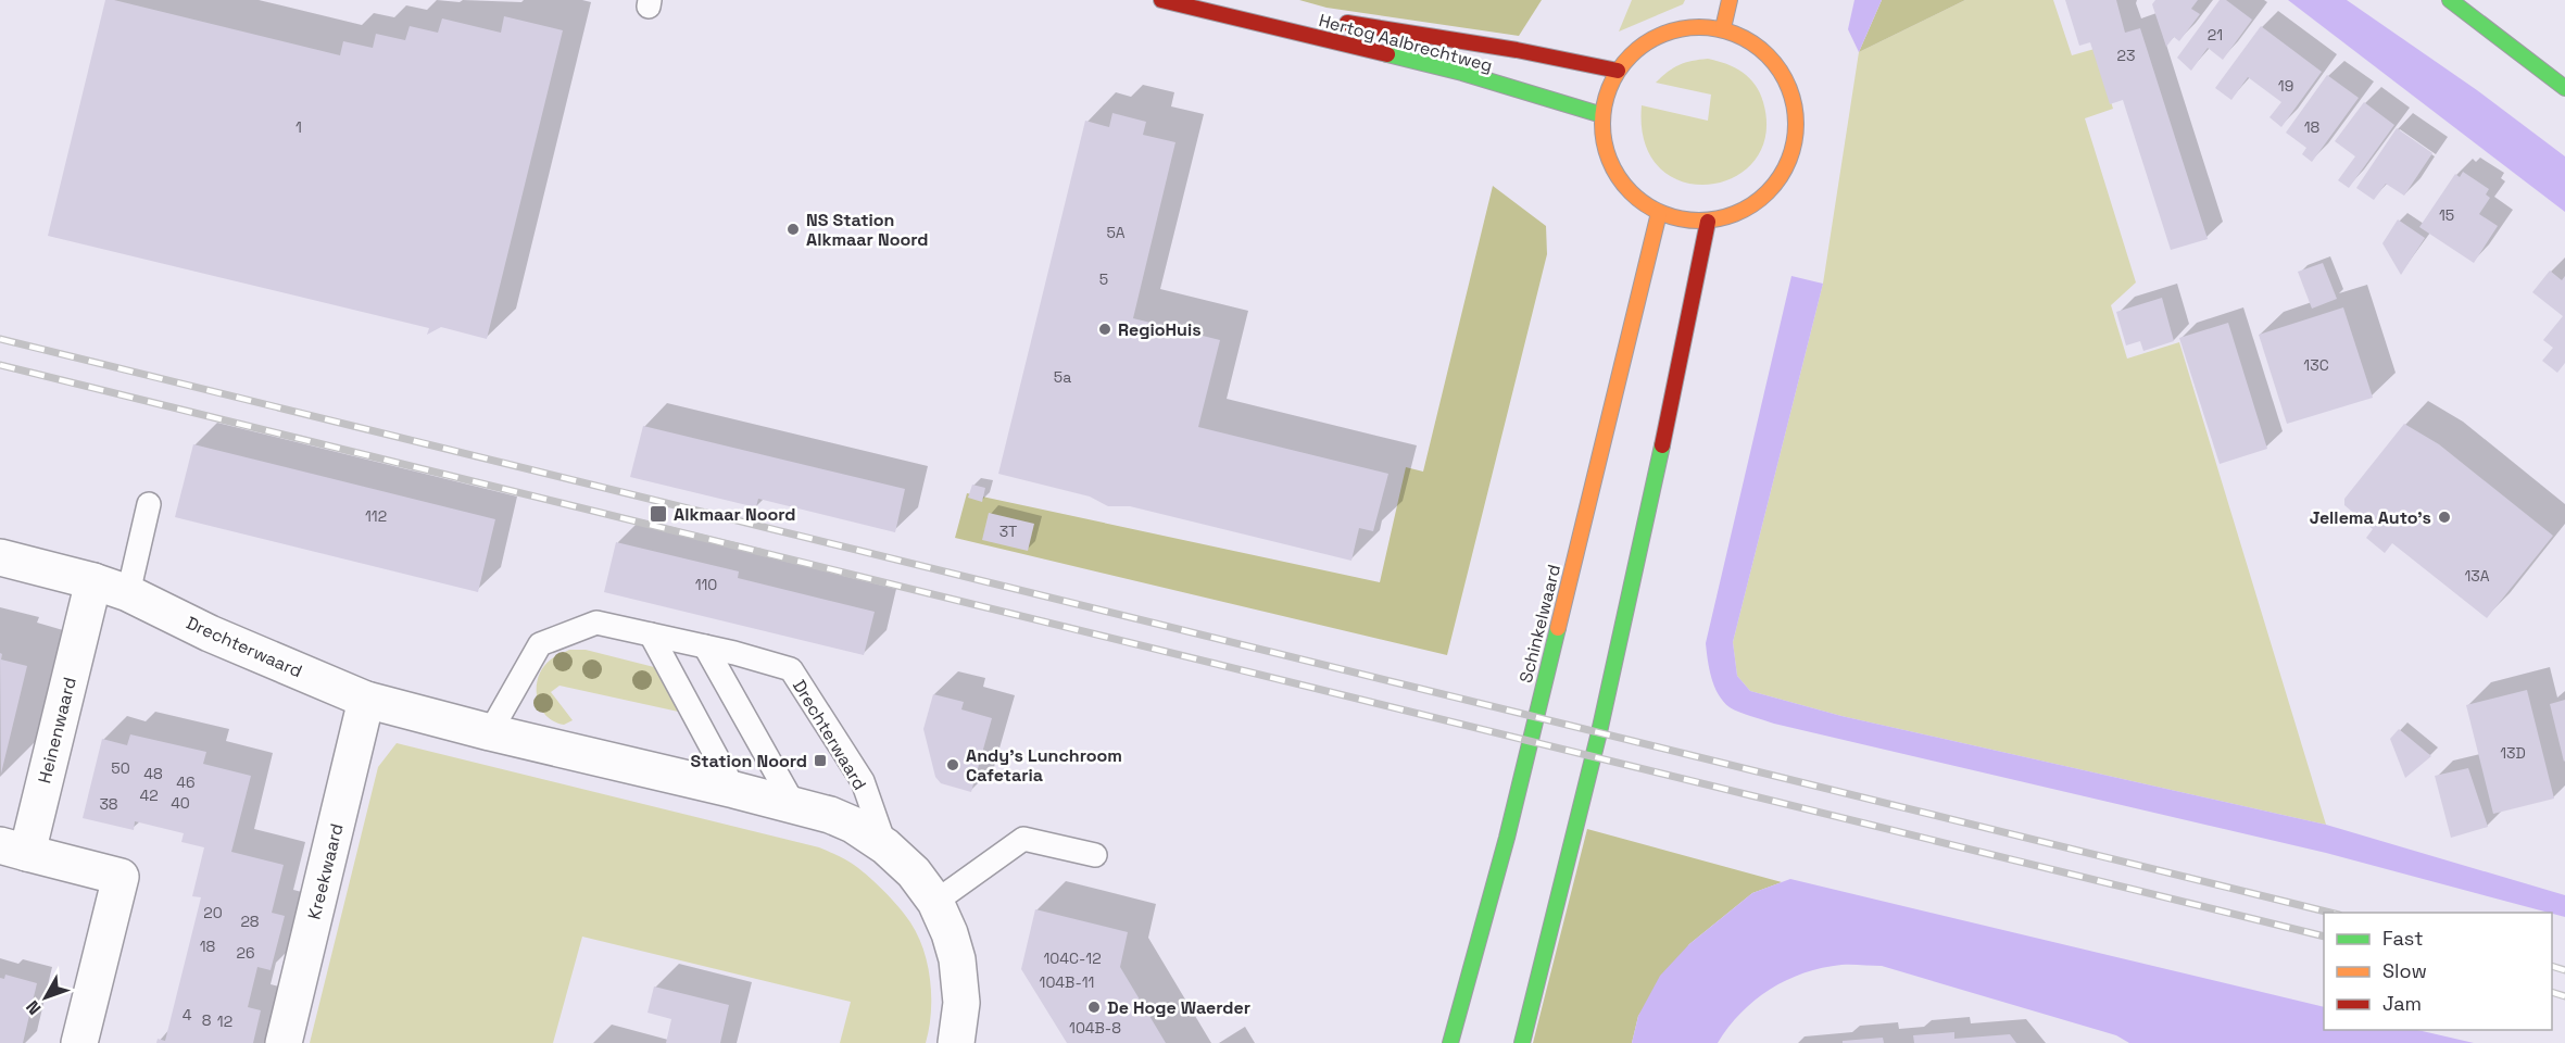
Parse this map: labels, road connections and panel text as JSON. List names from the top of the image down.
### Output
{
  "streets": {
    "street": [
      "Hertog Aalbrechtweg",
      "Schinkelwaard",
      "Drechterwaard",
      "Heinenwaard",
      "Kreekwaard"
    ]
  },
  "crossings": [
    ["Hertog Aalbrechtweg", "Schinkelwaard"],
    ["Drechterwaard", "Heinenwaard"],
    ["Drechterwaard", "Kreekwaard"]
  ],
  "places": {
    "other": [
      "NS Station Alkmaar Noord",
      "RegioHuis",
      "Jellema Auto's",
      "Andy's Lunchroom Cafetaria",
      "De Hoge Waerder"
    ],
    "transit": ["Alkmaar Noord", "Station Noord"]
  },
  "house_numbers": [
    "21",
    "23",
    "19",
    "1",
    "18",
    "15",
    "5A",
    "5",
    "13C",
    "5a",
    "112",
    "3T",
    "13A",
    "110",
    "13D",
    "50",
    "48",
    "46",
    "42",
    "40",
    "38",
    "20",
    "28",
    "18",
    "26",
    "104C-12",
    "104B-11",
    "4",
    "8",
    "12",
    "104B-8"
  ],
  "legend": ["Fast", "Slow", "Jam"],
  "north": "bottom left"
}
